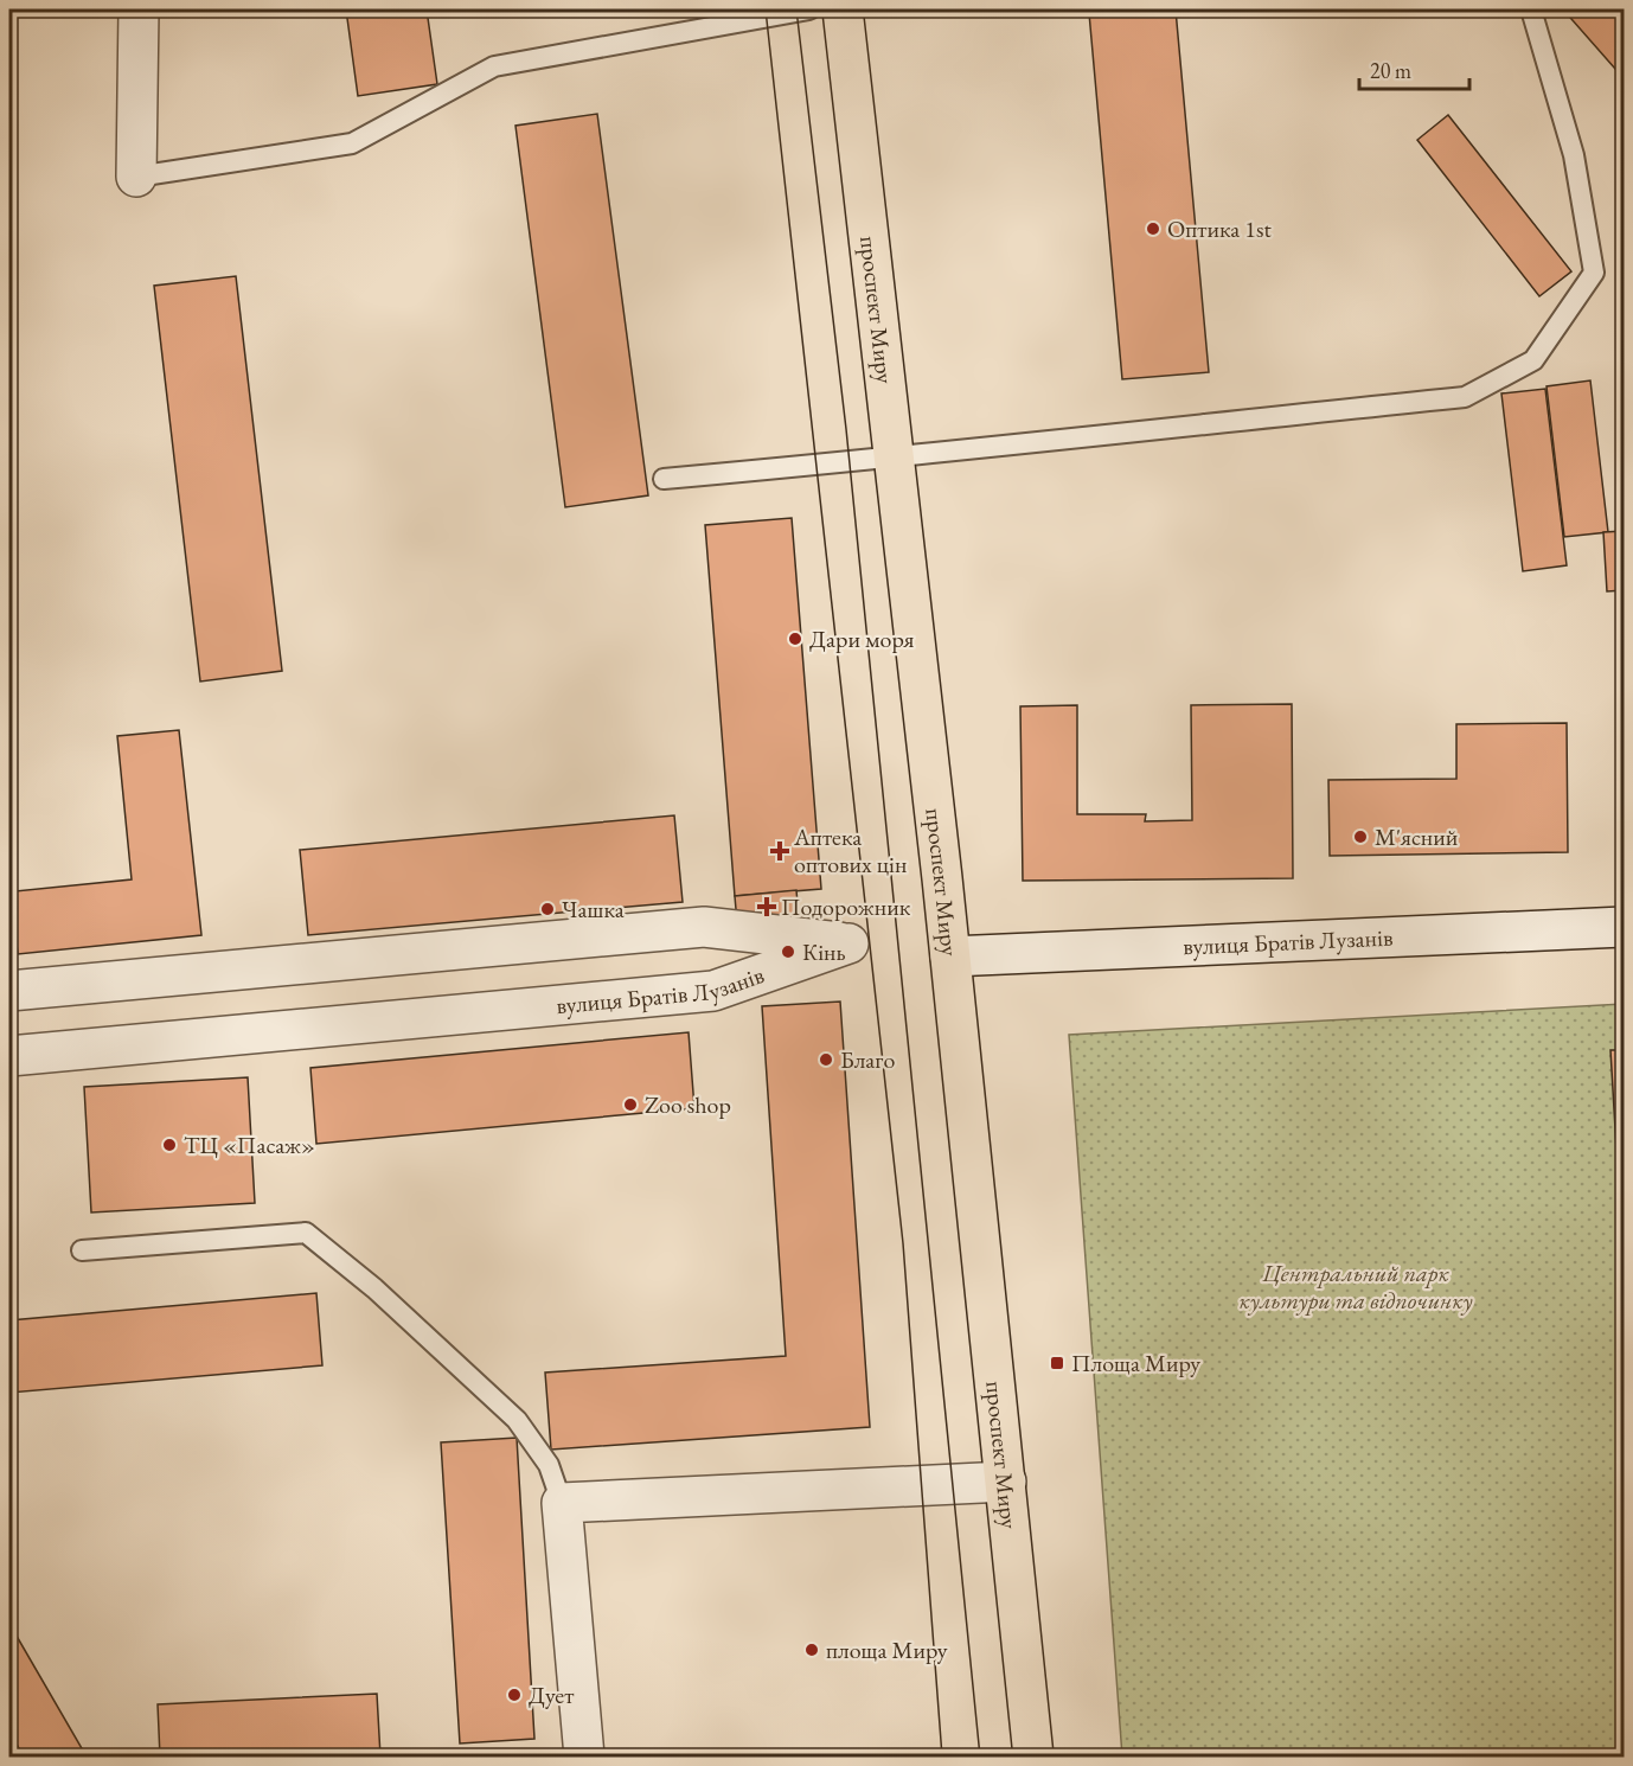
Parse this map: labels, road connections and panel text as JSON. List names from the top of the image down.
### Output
{
  "streets": {
    "main road": ["проспект Миру"],
    "street": ["вулиця Братів Лузанів"]
  },
  "crossings": [
    ["проспект Миру", "вулиця Братів Лузанів"]
  ],
  "parks": ["Центральний парк культури та відпочинку"],
  "places": {
    "other": [
      "Оптика 1st",
      "Дари моря",
      "М'ясний",
      "Чашка",
      "Кінь",
      "Благо",
      "Zoo shop",
      "ТЦ «Пасаж»",
      "площа Миру",
      "Дует"
    ],
    "health": ["Аптека оптових цін", "Подорожник"],
    "transit": ["Площа Миру"]
  },
  "scale_bar": "20 m"
}
